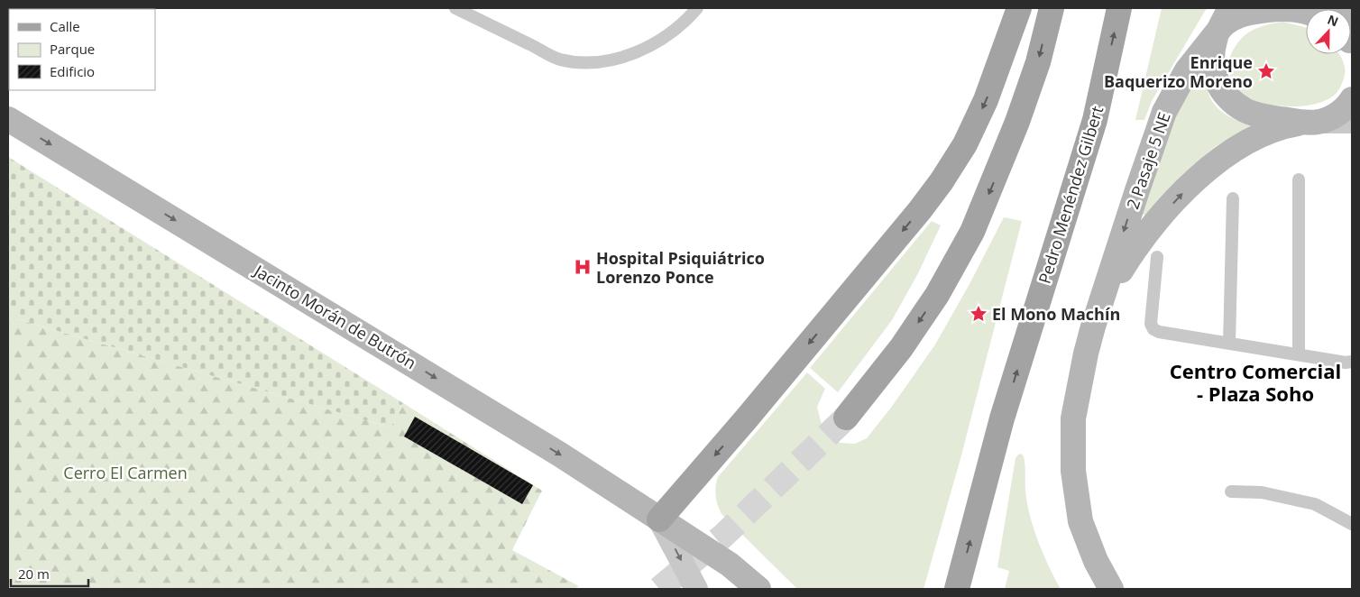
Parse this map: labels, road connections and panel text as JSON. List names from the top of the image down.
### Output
{
  "streets": {
    "main road": ["Pedro Menéndez Gilbert"],
    "street": ["2 Pasaje 5 NE", "Jacinto Morán de Butrón"]
  },
  "one_way": ["Jacinto Morán de Butrón"],
  "districts": ["Centro Comercial - Plaza Soho"],
  "parks": ["Cerro El Carmen"],
  "places": {
    "place": ["Enrique Baquerizo Moreno", "El Mono Machín"],
    "hospital": ["Hospital Psiquiátrico Lorenzo Ponce"]
  },
  "legend": ["Calle", "Parque", "Edificio"],
  "scale_bar": "20 m",
  "north": "top"
}
